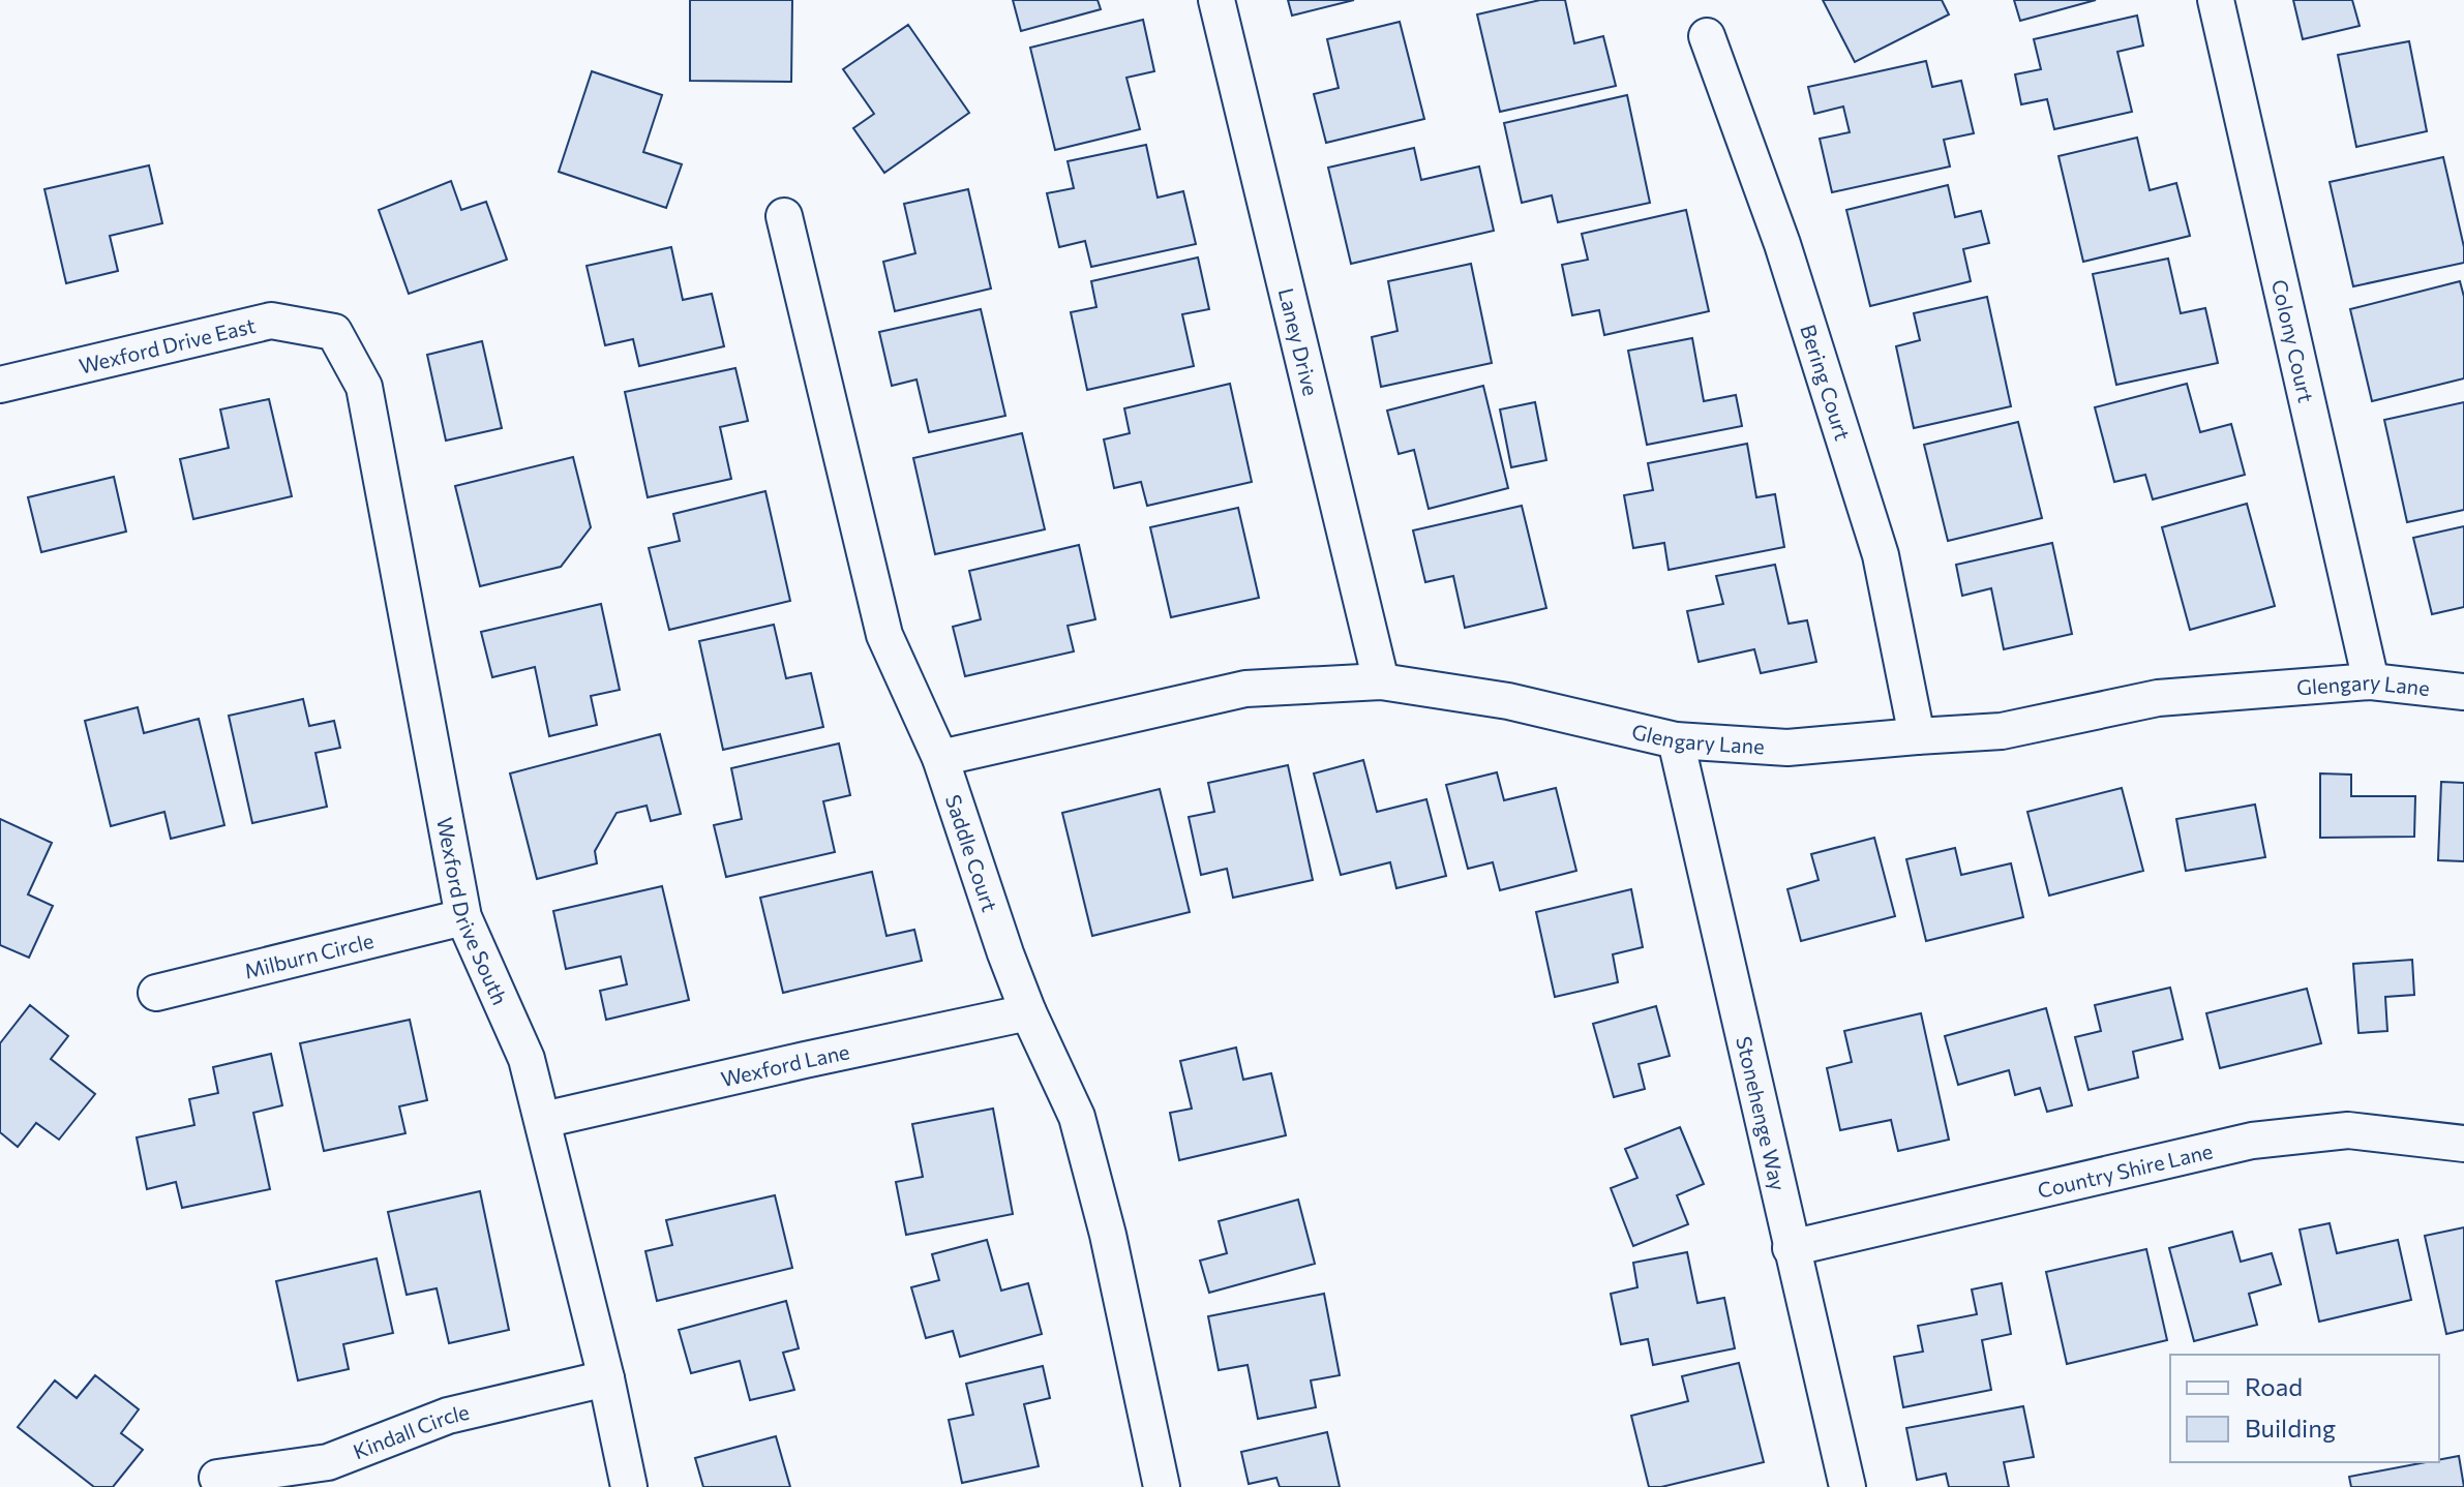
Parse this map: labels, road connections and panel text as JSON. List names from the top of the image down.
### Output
{
  "streets": {
    "street": [
      "Laney Drive",
      "Colony Court",
      "Wexford Drive East",
      "Bering Court",
      "Glengary Lane",
      "Saddle Court",
      "Wexford Drive South",
      "Milburn Circle",
      "Wexford Lane",
      "Stonehenge Way",
      "Country Shire Lane",
      "Kindall Circle"
    ]
  },
  "crossings": [
    ["Laney Drive", "Glengary Lane"],
    ["Colony Court", "Glengary Lane"],
    ["Wexford Drive East", "Wexford Drive South"],
    ["Bering Court", "Glengary Lane"],
    ["Glengary Lane", "Saddle Court"],
    ["Glengary Lane", "Stonehenge Way"],
    ["Saddle Court", "Wexford Lane"],
    ["Wexford Drive South", "Milburn Circle"],
    ["Wexford Drive South", "Wexford Lane"],
    ["Wexford Drive South", "Kindall Circle"],
    ["Stonehenge Way", "Country Shire Lane"]
  ],
  "legend": ["Road", "Building"]
}
